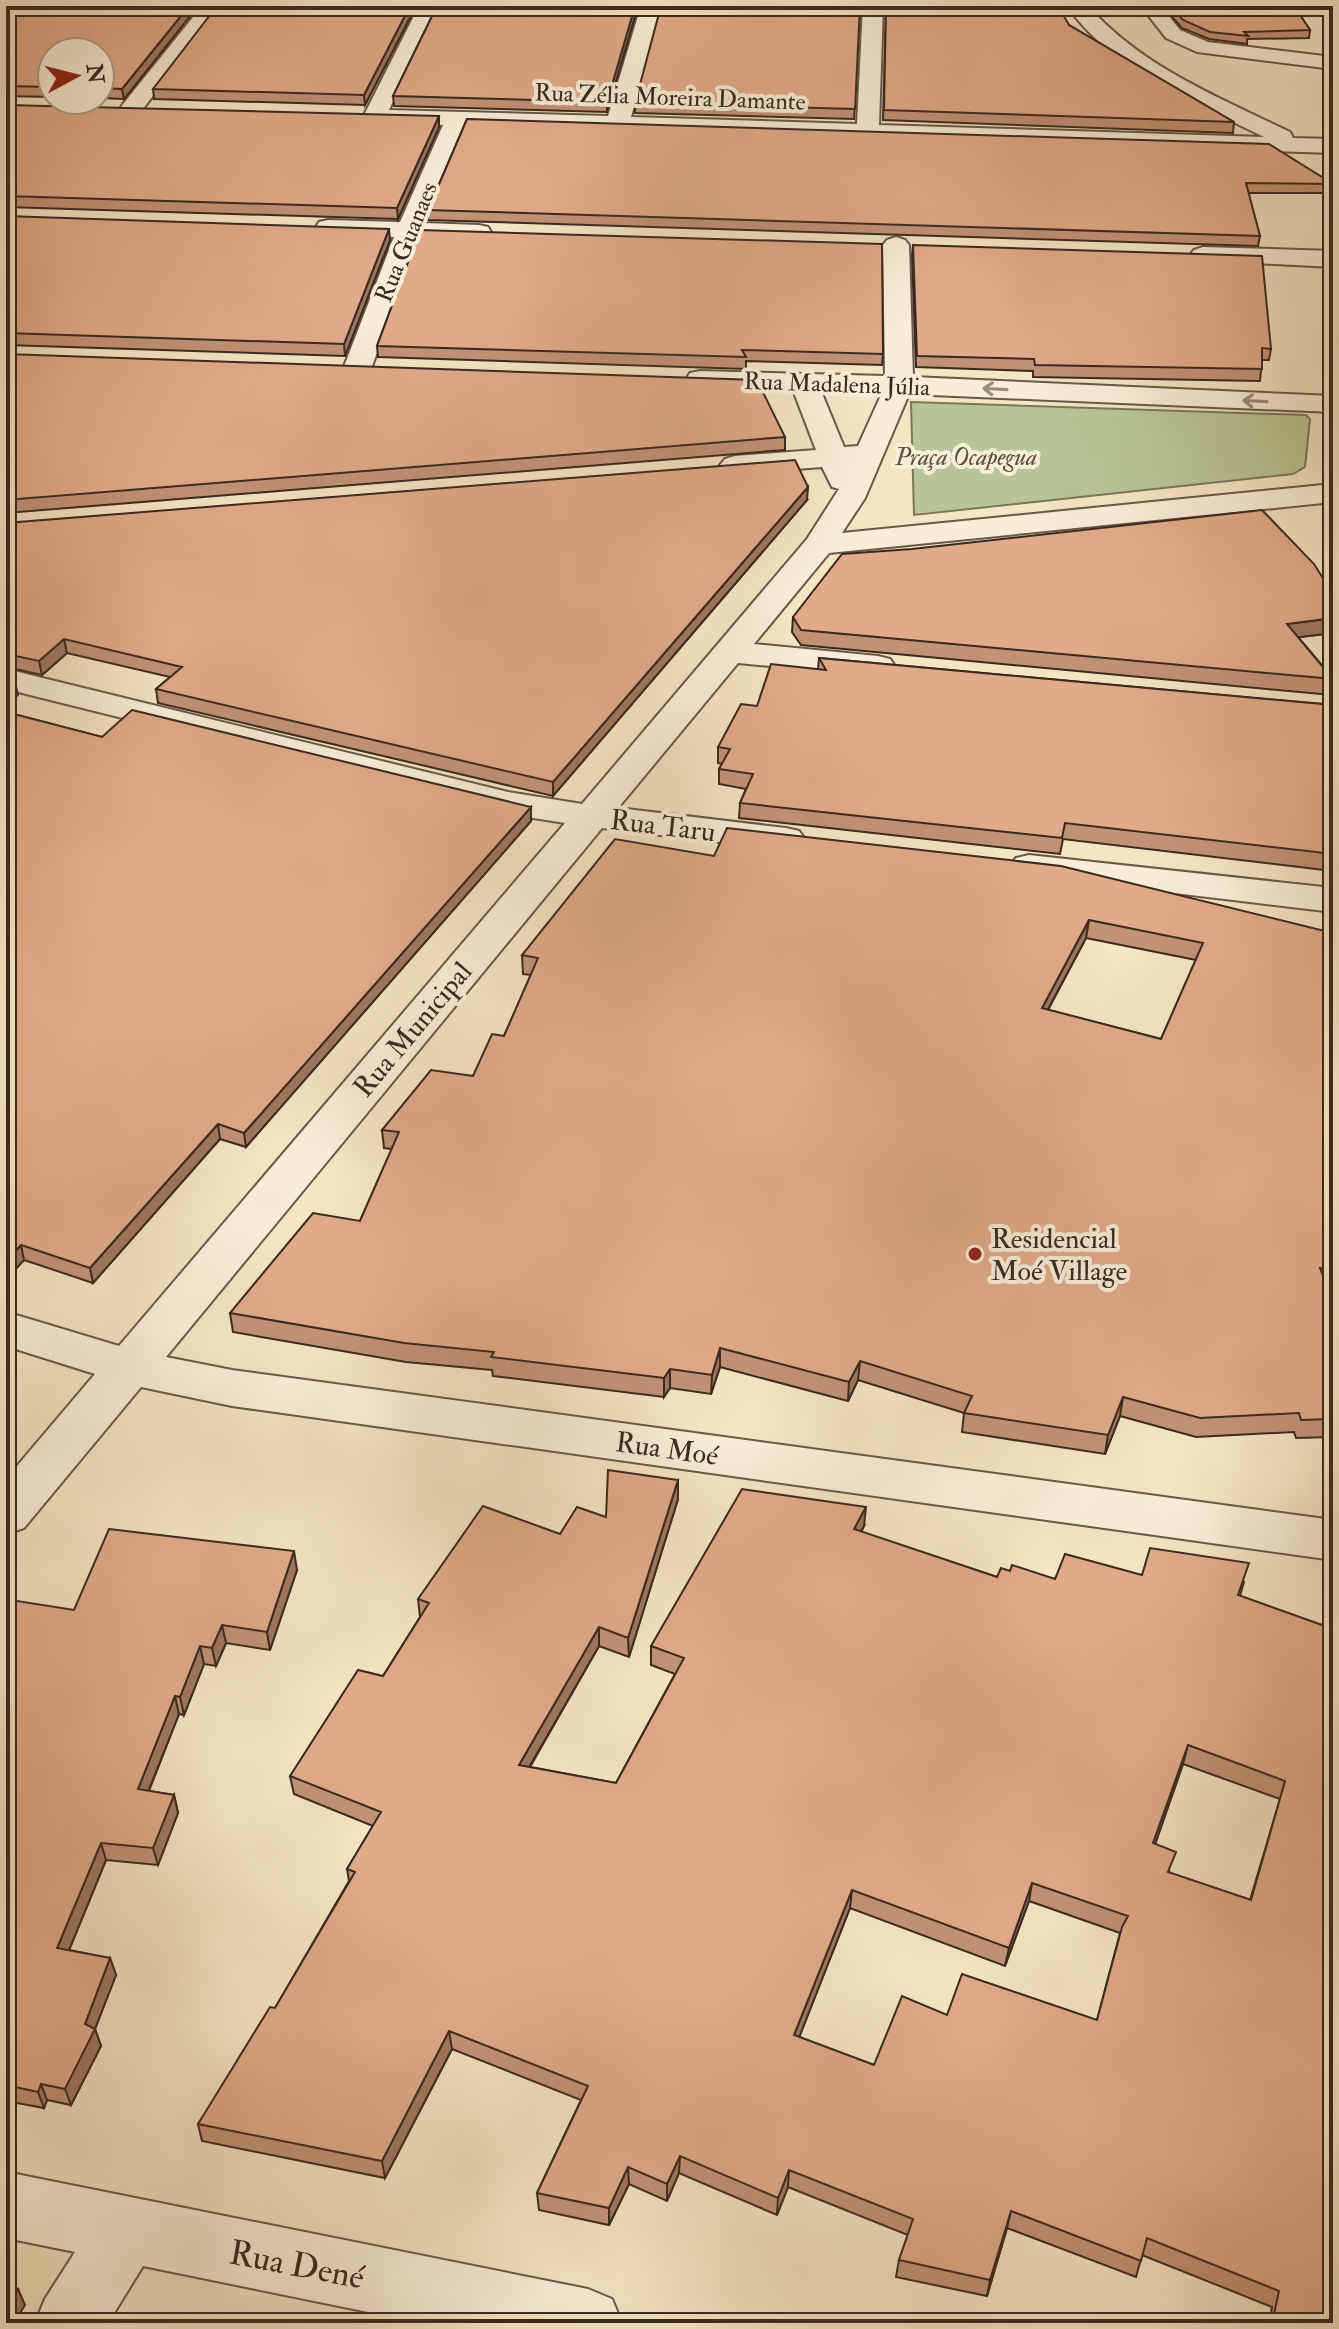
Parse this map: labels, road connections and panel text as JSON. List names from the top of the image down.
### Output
{
  "streets": {
    "street": [
      "Rua Zélia Moreira Damante",
      "Rua Guanaes",
      "Rua Madalena Júlia",
      "Rua Taru",
      "Rua Municipal",
      "Rua Moé",
      "Rua Dené"
    ]
  },
  "crossings": [
    ["Rua Zélia Moreira Damante", "Rua Guanaes"],
    ["Rua Taru", "Rua Municipal"],
    ["Rua Municipal", "Rua Moé"]
  ],
  "parks": ["Praça Ocapegua"],
  "places": ["Residencial Moé Village"],
  "north": "right"
}
